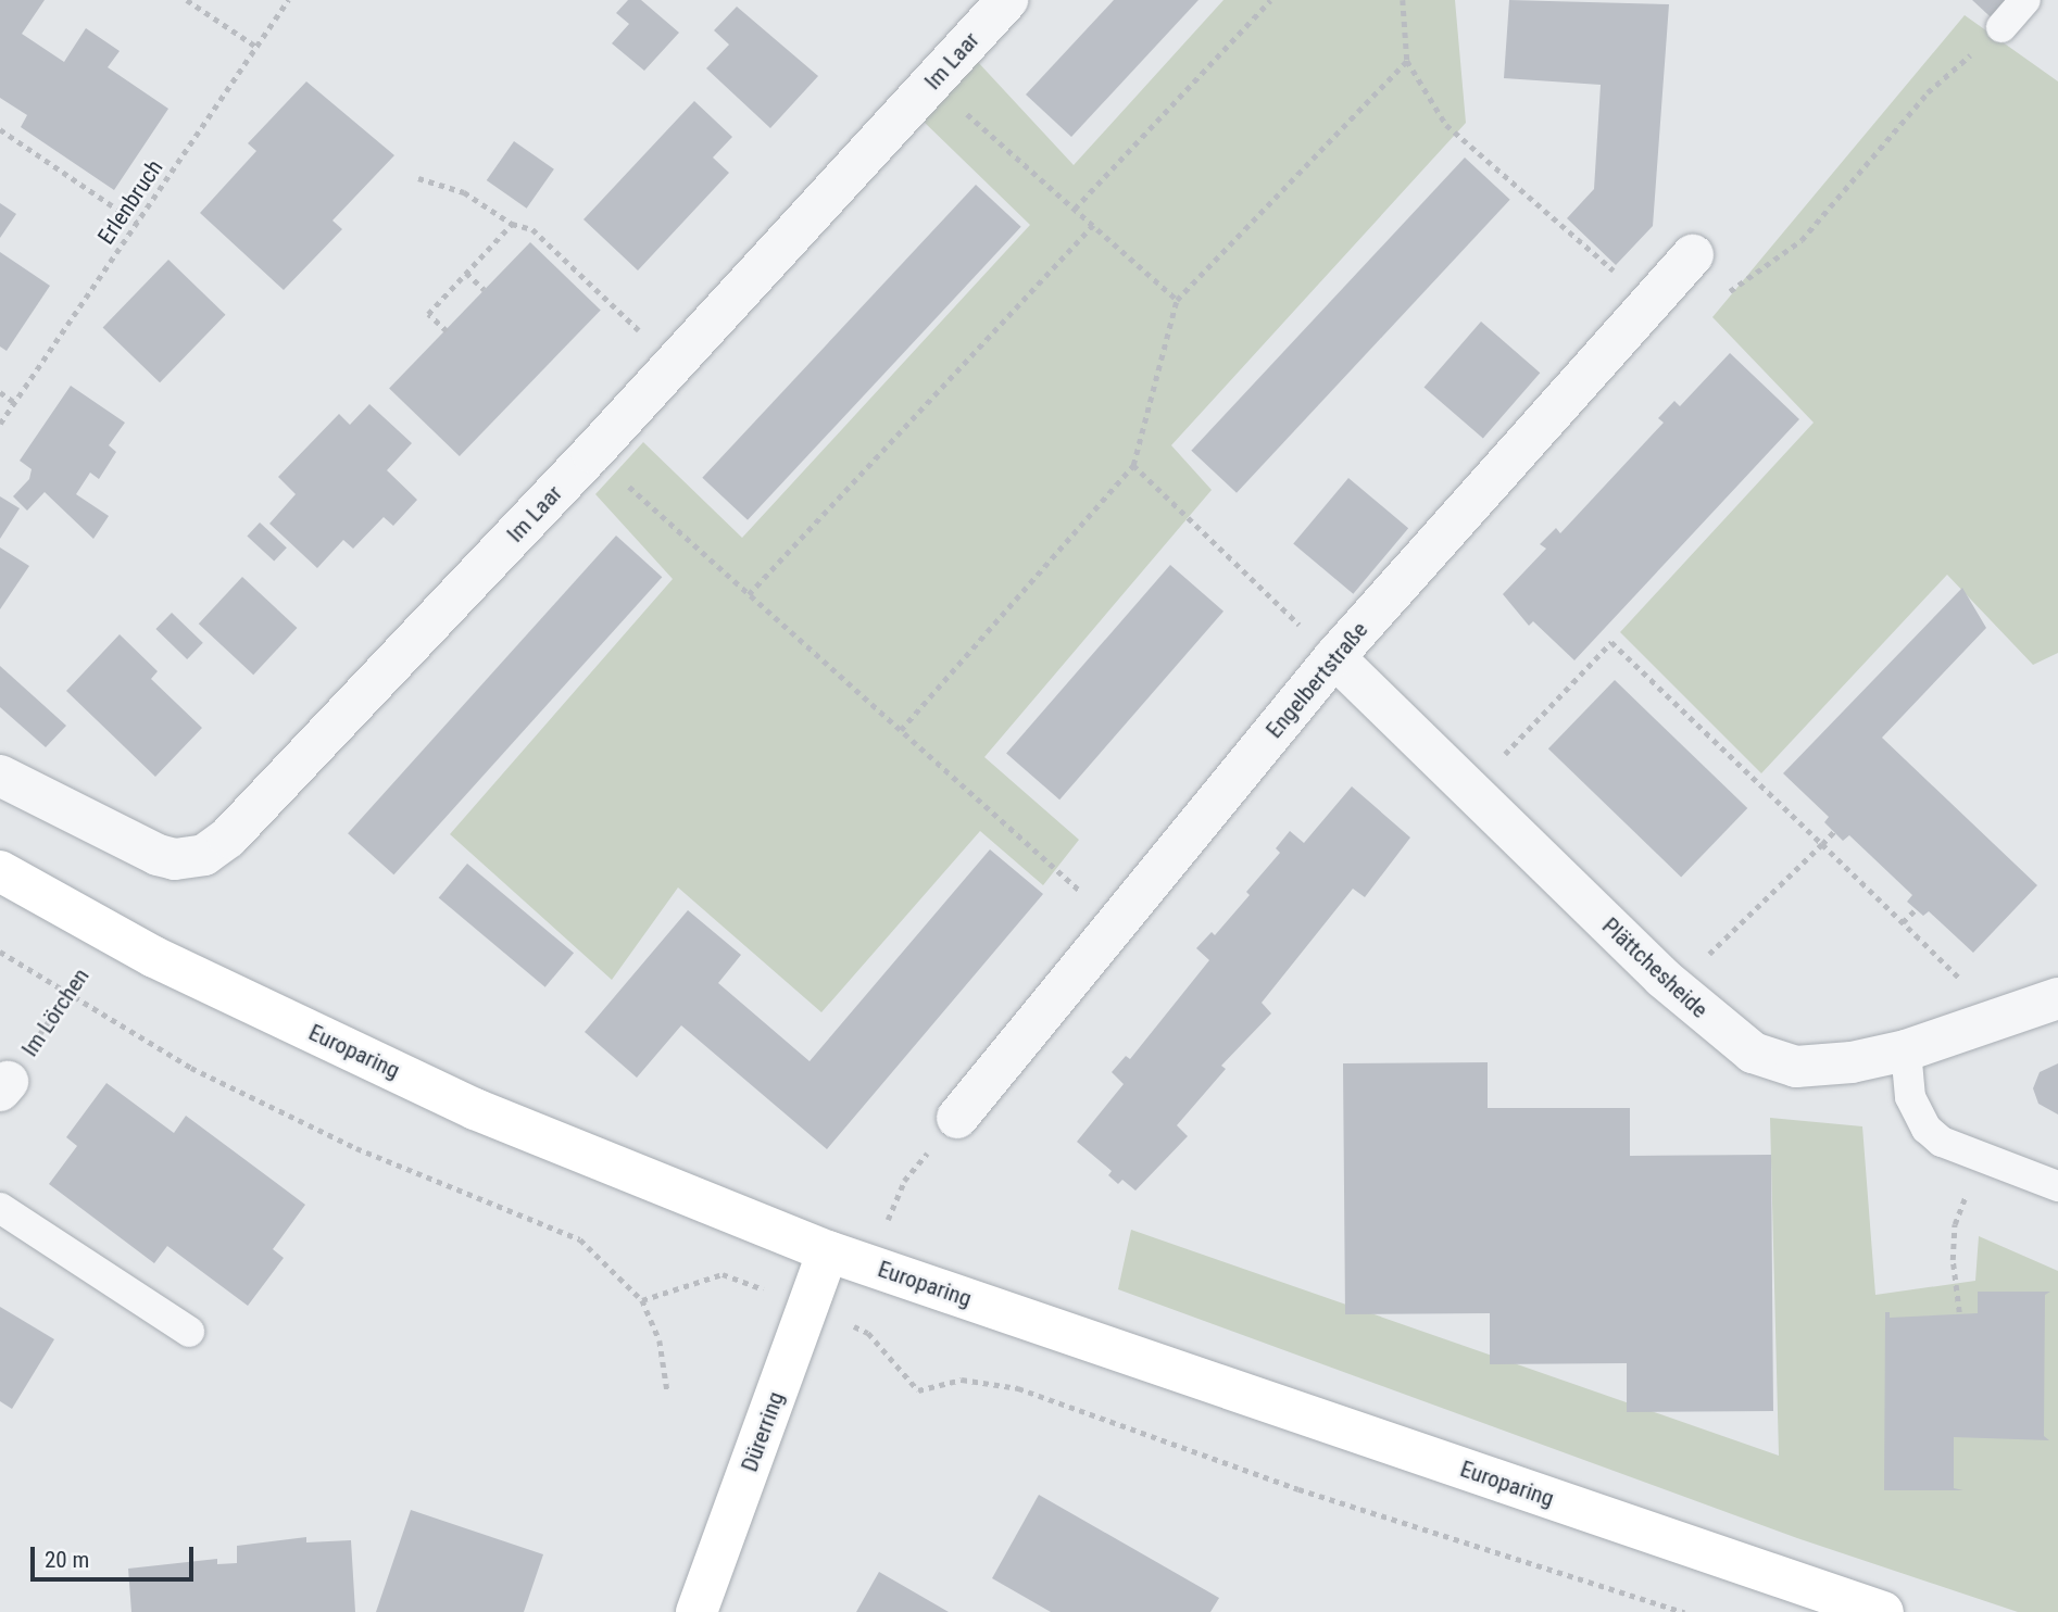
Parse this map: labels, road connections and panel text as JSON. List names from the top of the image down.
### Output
{
  "streets": {
    "main road": ["Europaring", "Dürerring"],
    "street": ["Im Laar", "Engelbertstraße", "Plättchesheide"],
    "path": ["Erlenbruch", "Im Lörchen"]
  },
  "crossings": [
    ["Engelbertstraße", "Plättchesheide"],
    ["Im Lörchen", "Europaring"],
    ["Europaring", "Dürerring"]
  ],
  "scale_bar": "20 m"
}
